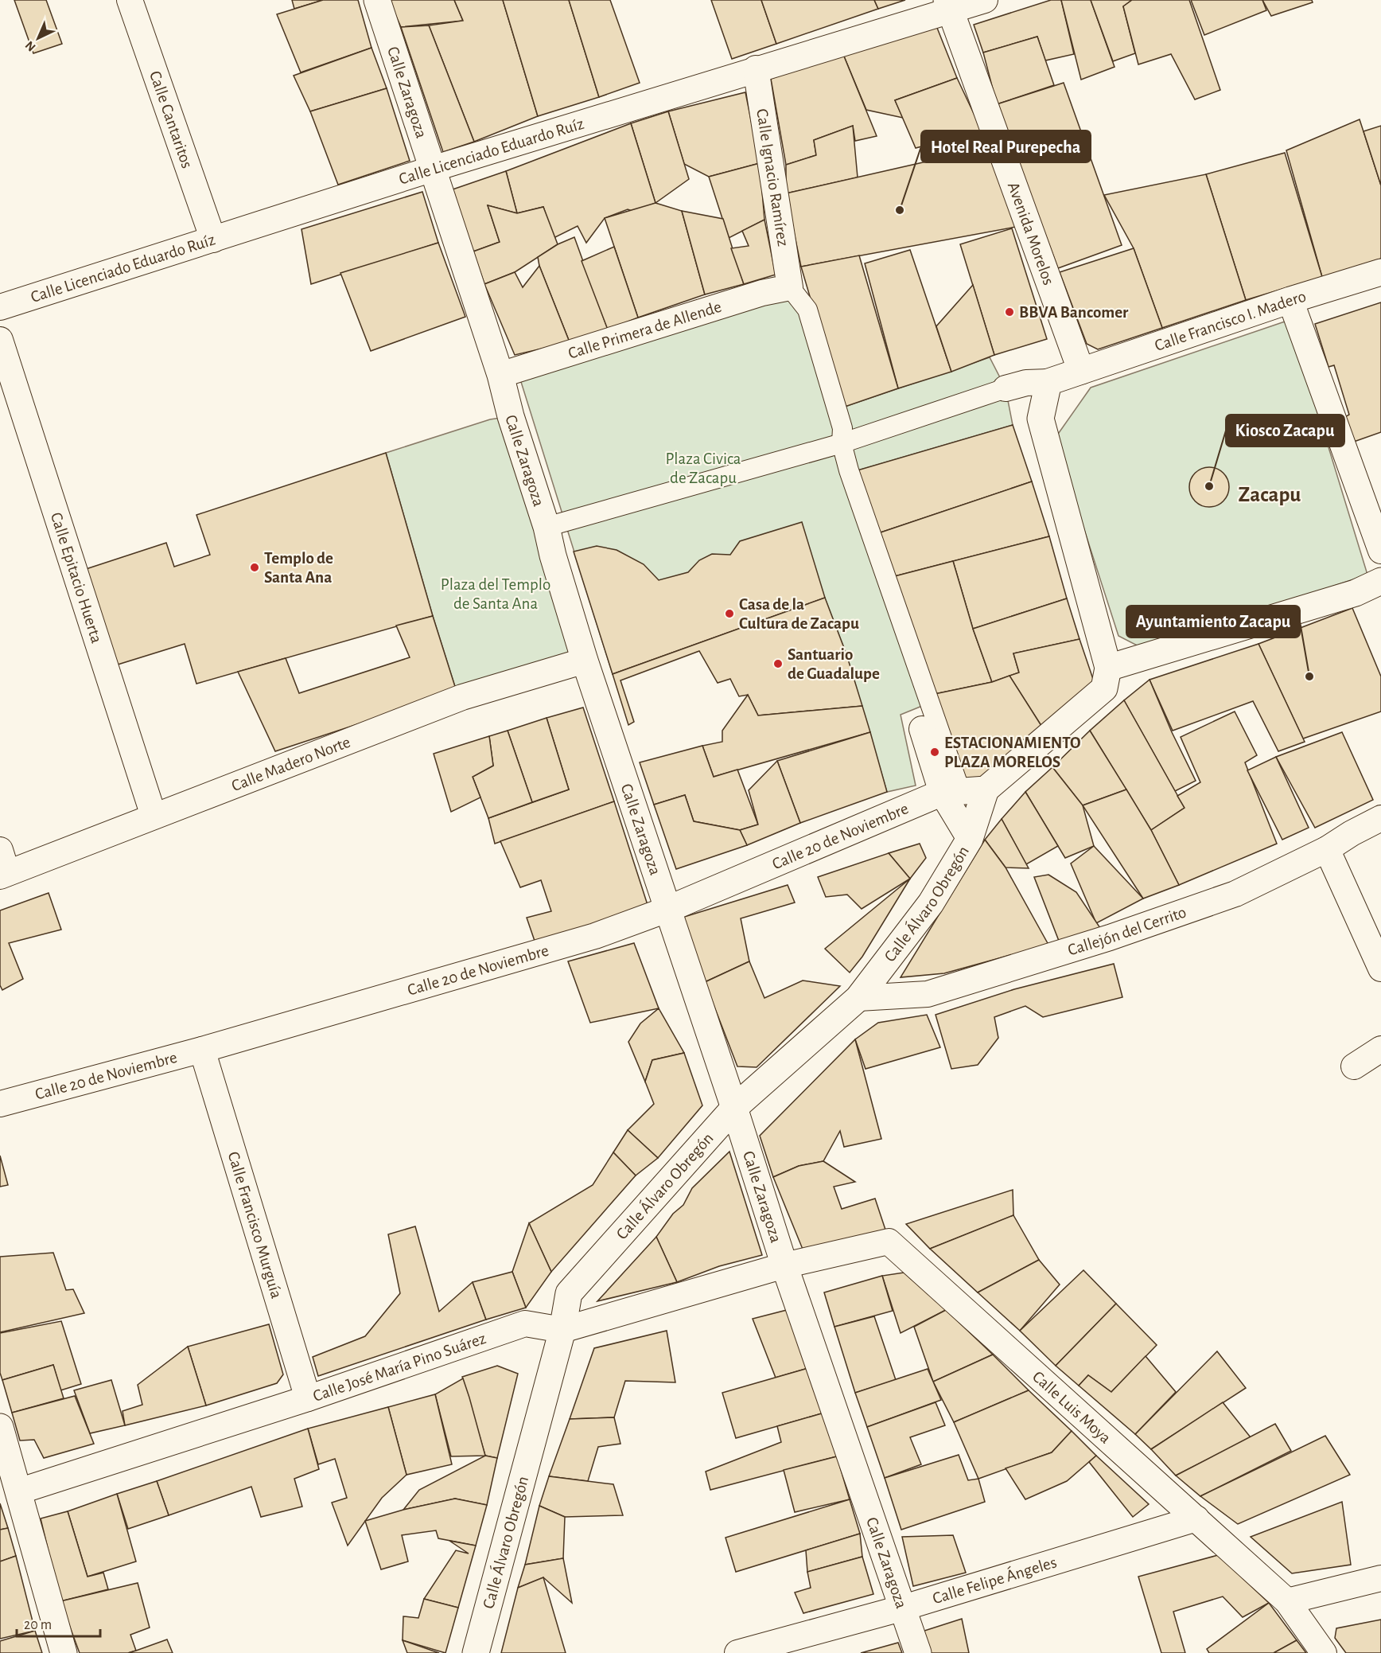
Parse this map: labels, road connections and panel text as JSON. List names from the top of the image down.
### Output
{
  "streets": {
    "street": [
      "Calle Zaragoza",
      "Calle Cantaritos",
      "Calle Licenciado Eduardo Ruíz",
      "Calle Ignacio Ramírez",
      "Avenida Morelos",
      "Calle Francisco I. Madero",
      "Calle Primera de Allende",
      "Calle Epitacio Huerta",
      "Calle Madero Norte",
      "Calle 20 de Noviembre",
      "Calle Álvaro Obregón",
      "Callejón del Cerrito",
      "Calle Francisco Murguía",
      "Calle José María Pino Suárez",
      "Calle Luis Moya",
      "Calle Felipe Ángeles"
    ]
  },
  "crossings": [
    ["Calle Zaragoza", "Calle Licenciado Eduardo Ruíz"],
    ["Calle Zaragoza", "Calle Primera de Allende"],
    ["Calle Zaragoza", "Calle Madero Norte"],
    ["Calle Zaragoza", "Calle 20 de Noviembre"],
    ["Calle Zaragoza", "Calle Álvaro Obregón"],
    ["Calle Zaragoza", "Calle José María Pino Suárez"],
    ["Calle Zaragoza", "Calle Luis Moya"],
    ["Calle Zaragoza", "Calle Felipe Ángeles"],
    ["Calle Cantaritos", "Calle Licenciado Eduardo Ruíz"],
    ["Calle Licenciado Eduardo Ruíz", "Calle Ignacio Ramírez"],
    ["Calle Licenciado Eduardo Ruíz", "Avenida Morelos"],
    ["Calle Ignacio Ramírez", "Calle Primera de Allende"],
    ["Avenida Morelos", "Calle Francisco I. Madero"],
    ["Calle Epitacio Huerta", "Calle Madero Norte"],
    ["Calle 20 de Noviembre", "Calle Francisco Murguía"],
    ["Calle Álvaro Obregón", "Callejón del Cerrito"],
    ["Calle Álvaro Obregón", "Calle José María Pino Suárez"],
    ["Calle Francisco Murguía", "Calle José María Pino Suárez"],
    ["Calle José María Pino Suárez", "Calle Luis Moya"],
    ["Calle Luis Moya", "Calle Felipe Ángeles"]
  ],
  "districts": ["Zacapu"],
  "parks": ["Plaza Civica de Zacapu", "Plaza del Templo de Santa Ana"],
  "places": [
    "Hotel Real Purepecha",
    "BBVA Bancomer",
    "Kiosco Zacapu",
    "Templo de Santa Ana",
    "Casa de la Cultura de Zacapu",
    "Santuario de Guadalupe",
    "Ayuntamiento Zacapu",
    "ESTACIONAMIENTO PLAZA MORELOS"
  ],
  "scale_bar": "20 m",
  "north": "bottom left"
}
